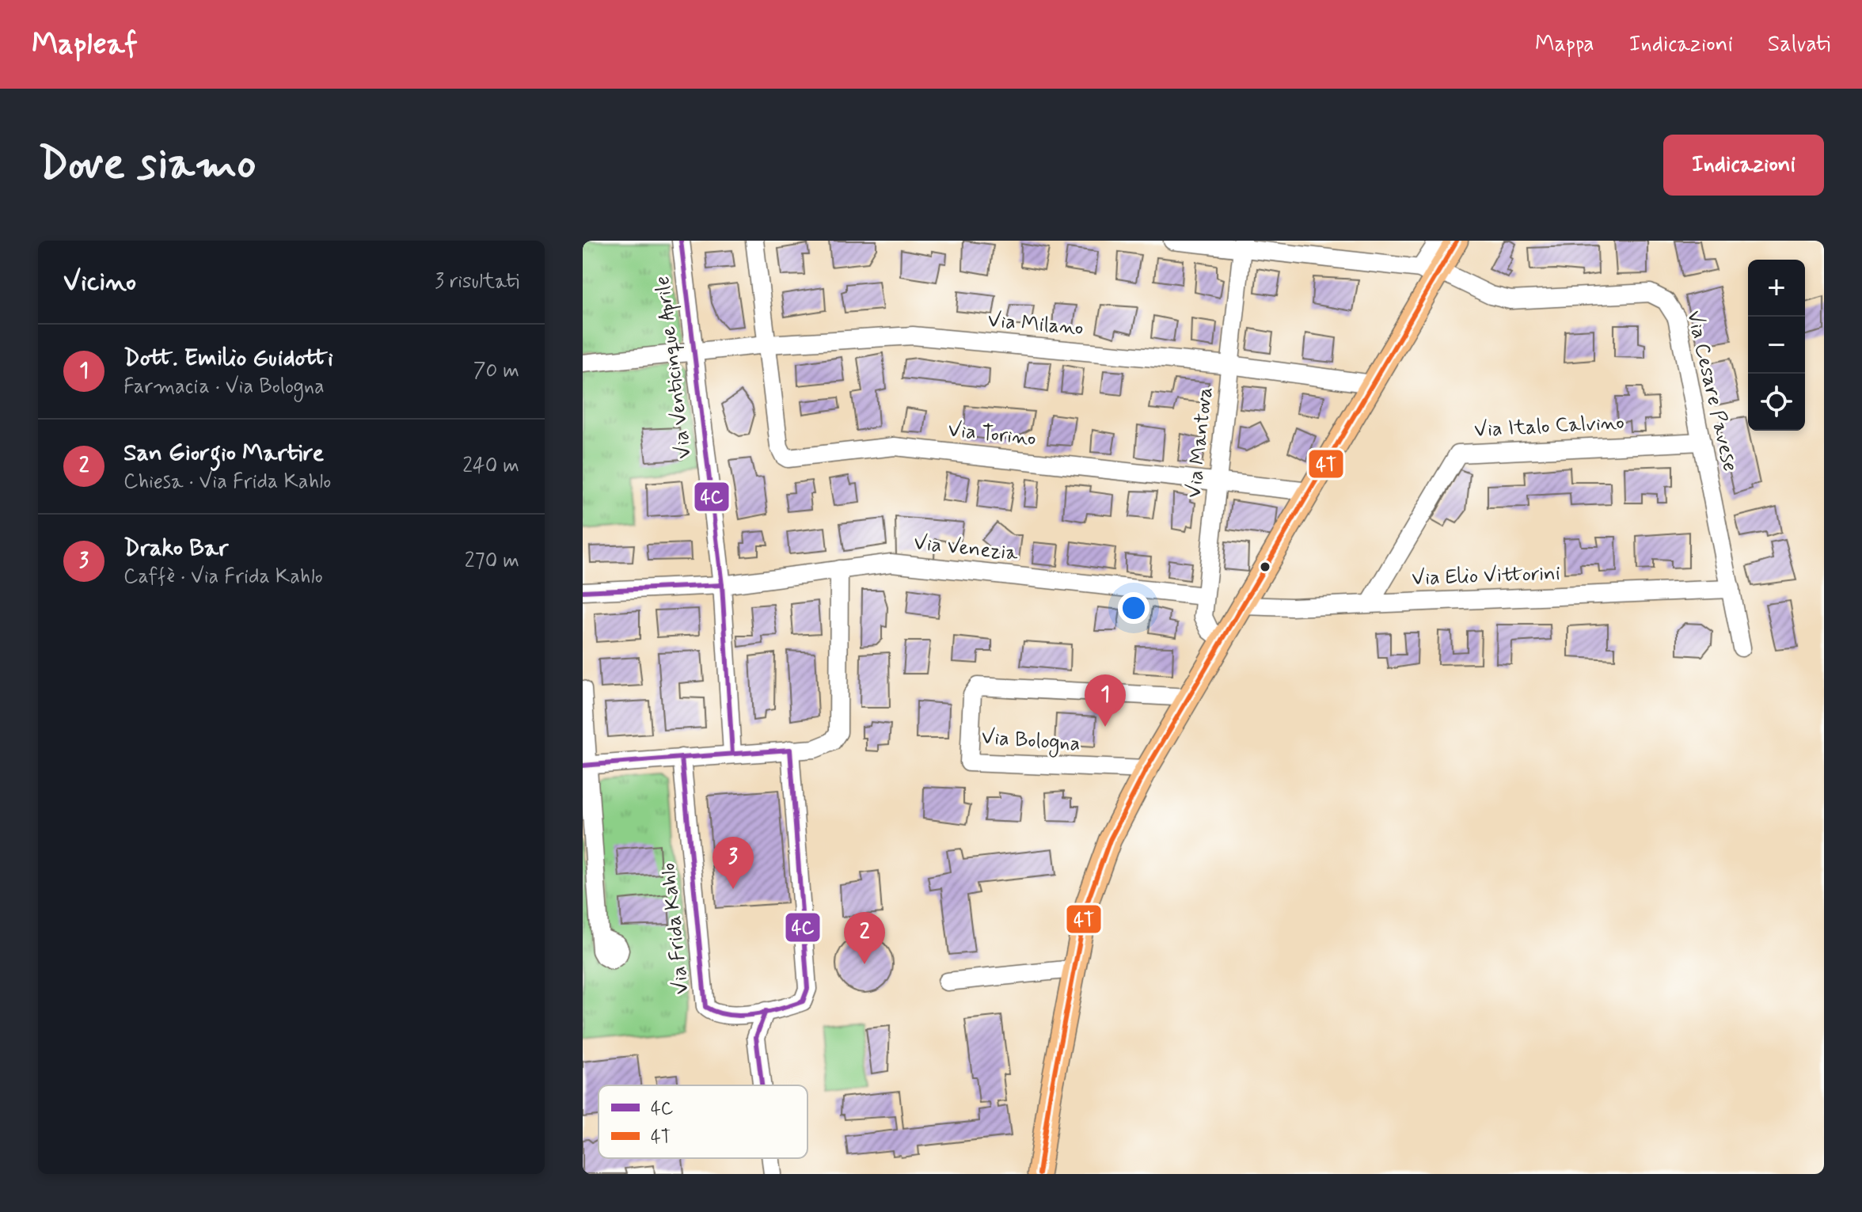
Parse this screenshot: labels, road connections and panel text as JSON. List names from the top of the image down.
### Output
{
  "streets": {
    "street": [
      "Via Milano",
      "Via Venticinque Aprile",
      "Via Cesare Pavese",
      "Via Italo Calvino",
      "Via Torino",
      "Via Mantova",
      "Via Venezia",
      "Via Elio Vittorini",
      "Via Bologna",
      "Via Frida Kahlo"
    ]
  },
  "crossings": [
    ["Via Milano", "Via Venticinque Aprile"],
    ["Via Milano", "Via Torino"],
    ["Via Milano", "Via Mantova"],
    ["Via Venticinque Aprile", "Via Venezia"],
    ["Via Cesare Pavese", "Via Italo Calvino"],
    ["Via Cesare Pavese", "Via Mantova"],
    ["Via Cesare Pavese", "Via Elio Vittorini"],
    ["Via Italo Calvino", "Via Elio Vittorini"],
    ["Via Torino", "Via Mantova"],
    ["Via Mantova", "Via Venezia"]
  ],
  "lines": ["transit line 4C", "transit line 4T"],
  "legend": ["4C", "4T"],
  "page": {
    "header": "Mapleaf",
    "nav": ["Mappa", "Indicazioni", "Salvati"],
    "buttons": "Indicazioni",
    "title": "Dove siamo",
    "heading": ["Vicino", "3 risultati"],
    "map_buttons": ["+", "−"],
    "list": [
      {
        "mark": "1",
        "name": "Dott. Emilio Guidotti",
        "note": "Farmacia · Via Bologna",
        "value": "70 m"
      },
      {
        "mark": "2",
        "name": "San Giorgio Martire",
        "note": "Chiesa · Via Frida Kahlo",
        "value": "240 m"
      },
      {
        "mark": "3",
        "name": "Drako Bar",
        "note": "Caffè · Via Frida Kahlo",
        "value": "270 m"
      }
    ],
    "pins": ["1", "3", "2"]
  }
}
